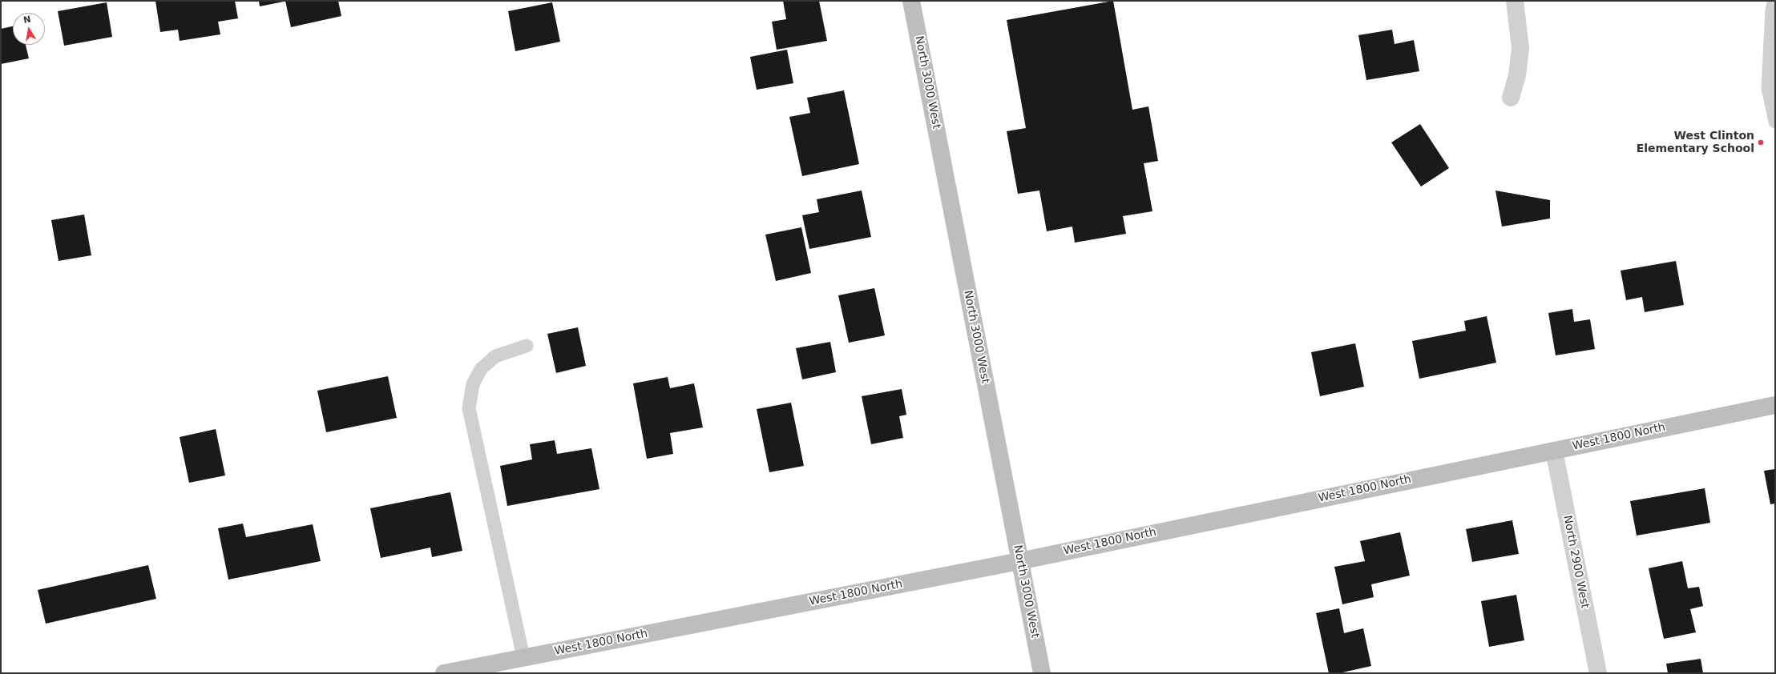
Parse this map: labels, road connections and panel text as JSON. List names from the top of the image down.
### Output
{
  "streets": {
    "main road": ["North 3000 West", "West 1800 North"],
    "street": ["North 2900 West"]
  },
  "crossings": [
    ["North 3000 West", "West 1800 North"],
    ["West 1800 North", "North 2900 West"]
  ],
  "places": ["West Clinton Elementary School"],
  "north": "top"
}
